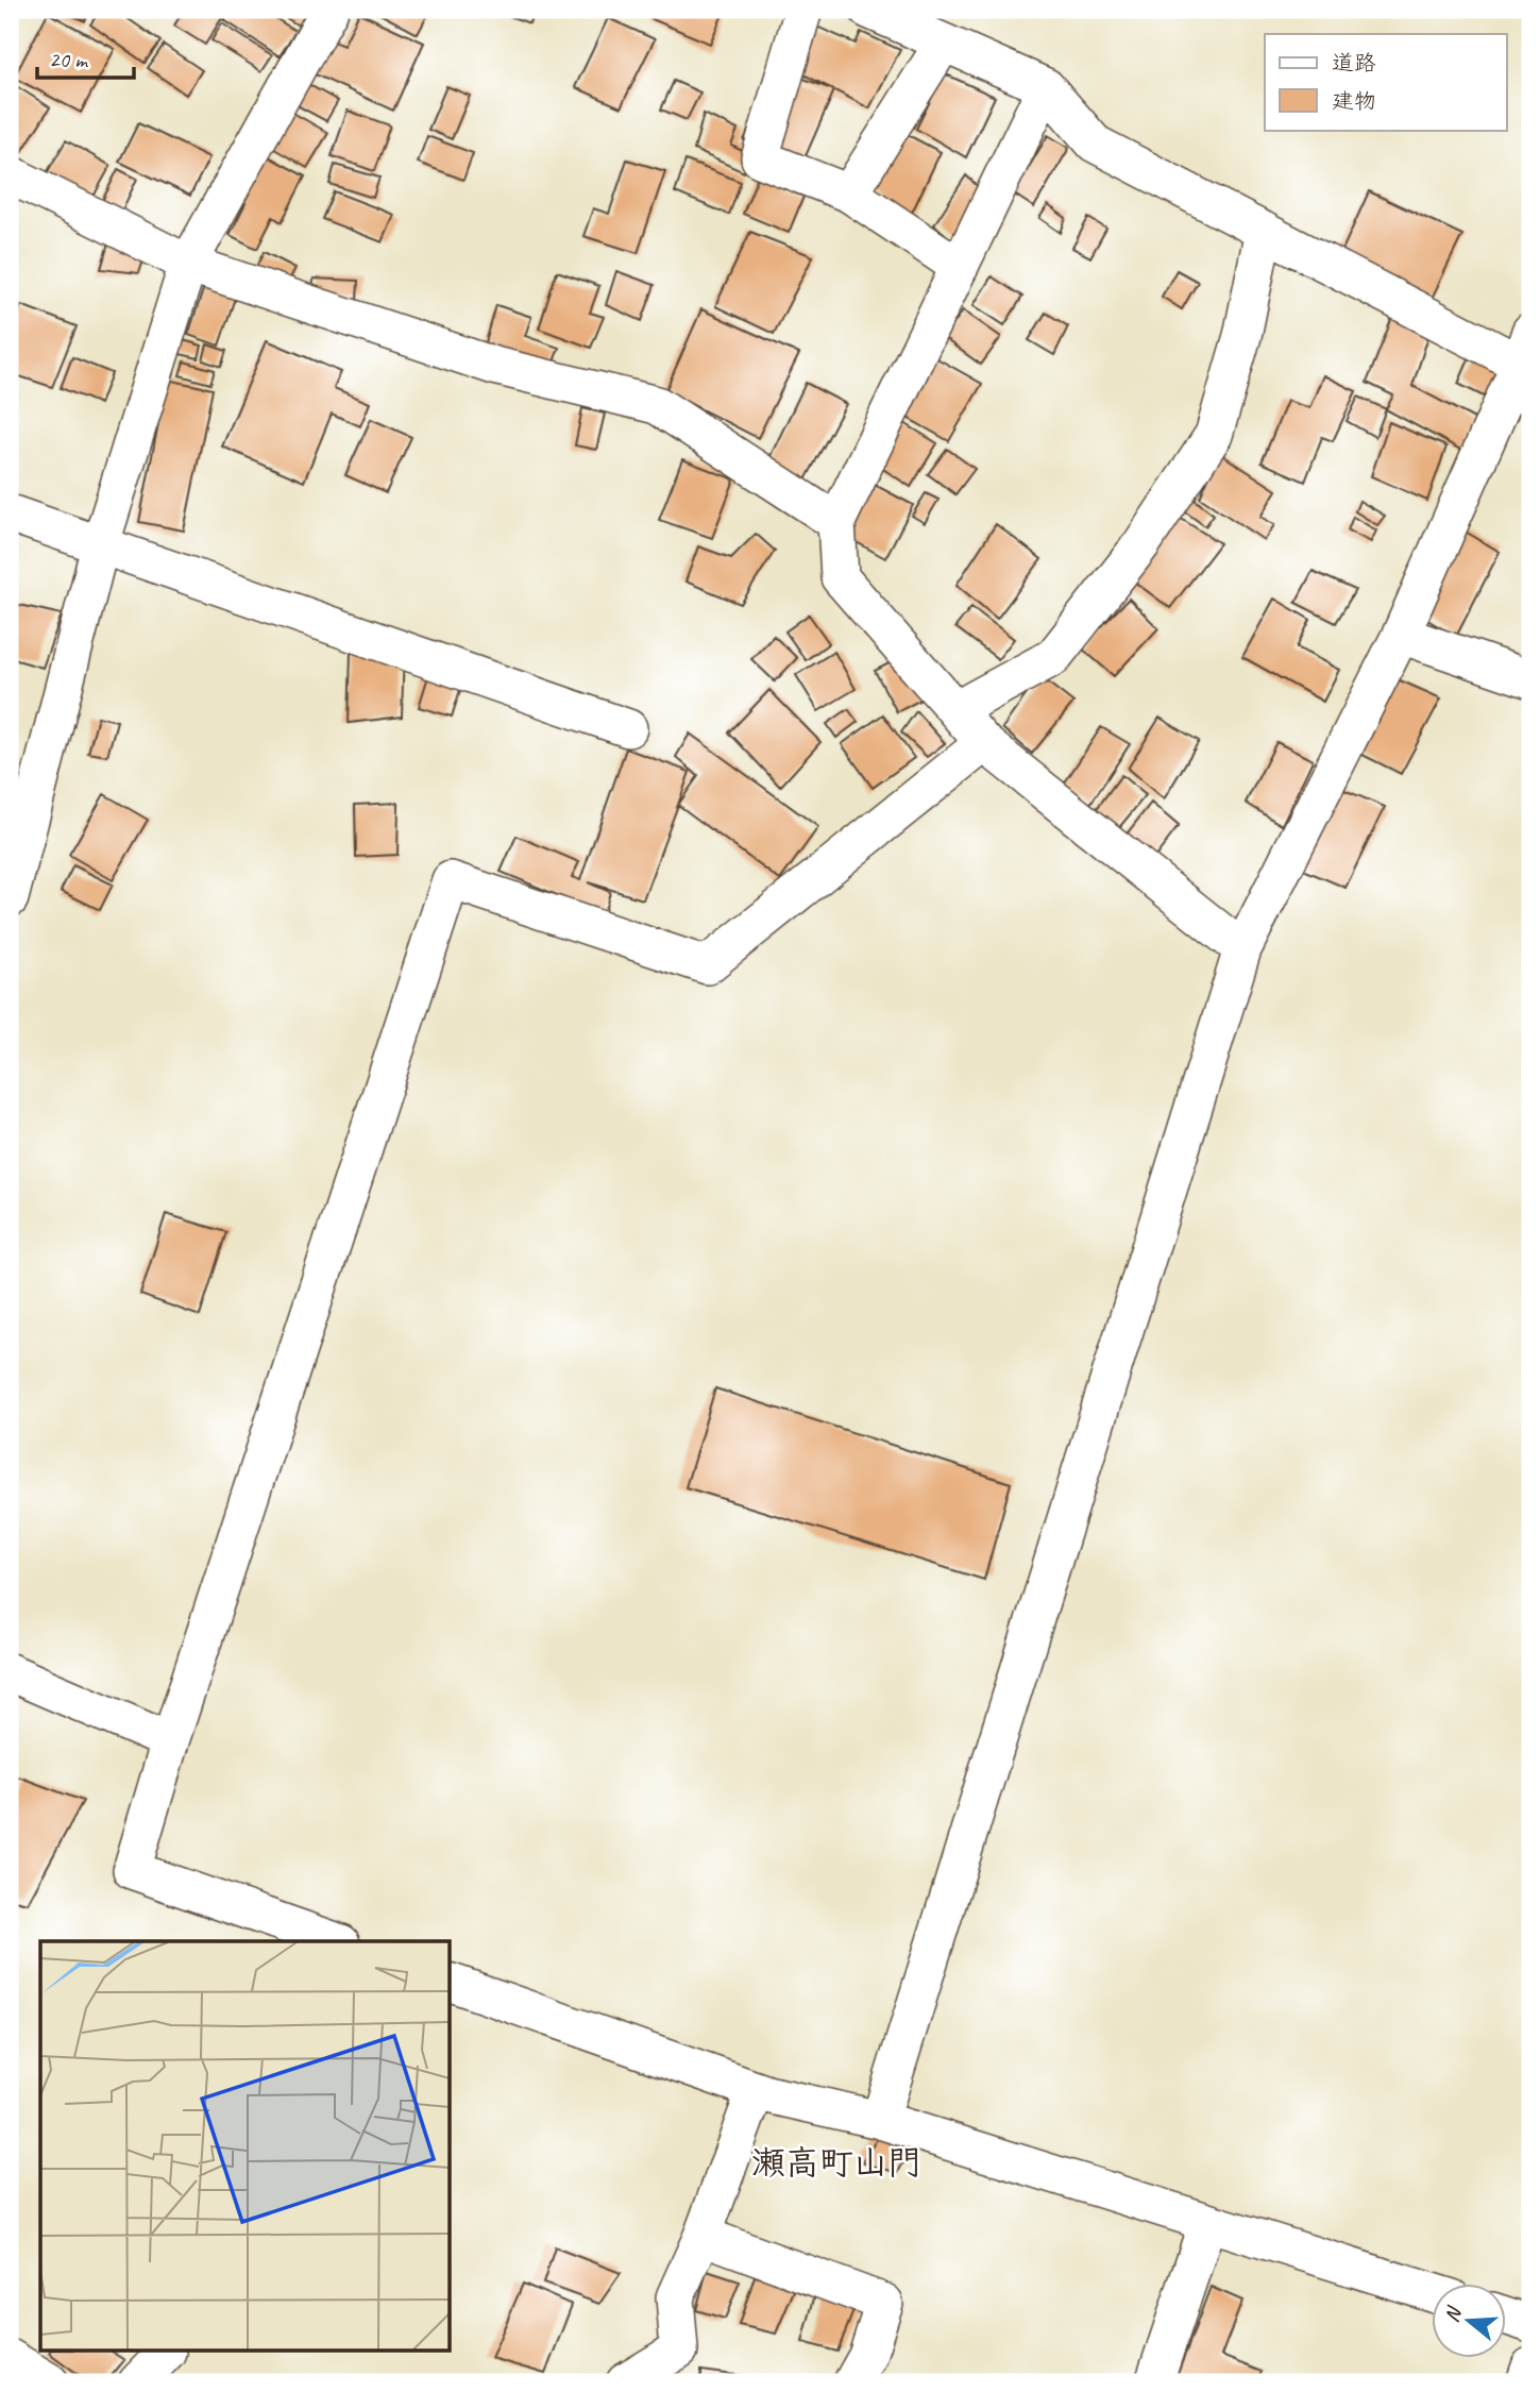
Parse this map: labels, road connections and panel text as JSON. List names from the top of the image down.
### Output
{
  "districts": ["瀬高町山門"],
  "legend": ["道路", "建物"],
  "scale_bar": "20 m",
  "north": "left"
}
